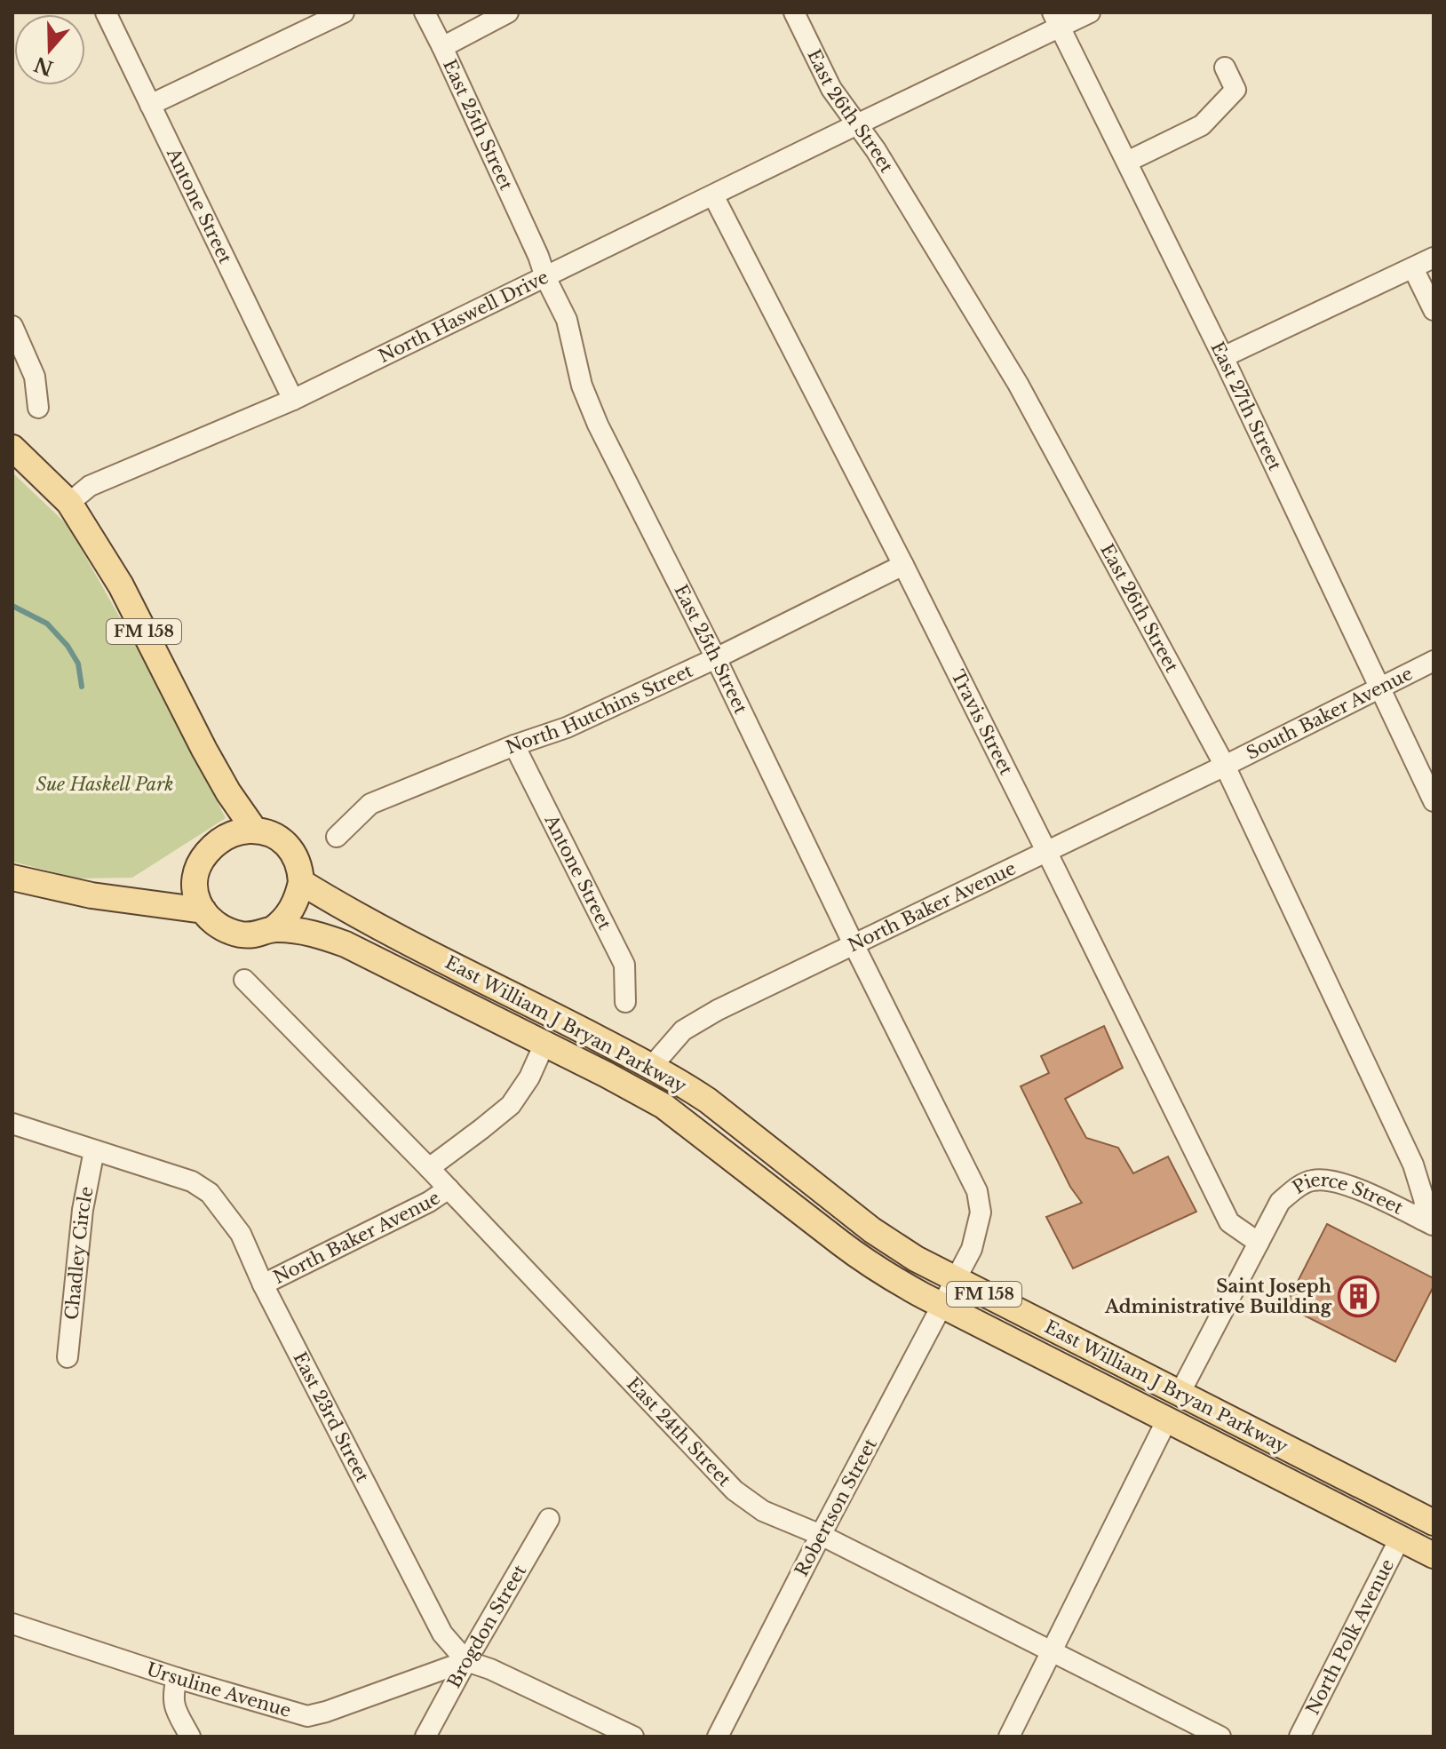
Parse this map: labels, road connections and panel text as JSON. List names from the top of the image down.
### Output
{
  "streets": {
    "main road": ["FM 158", "East William J Bryan Parkway"],
    "street": [
      "East 26th Street",
      "East 25th Street",
      "Antone Street",
      "North Haswell Drive",
      "East 27th Street",
      "North Hutchins Street",
      "South Baker Avenue",
      "Travis Street",
      "North Baker Avenue",
      "Pierce Street",
      "Chadley Circle",
      "East 23rd Street",
      "East 24th Street",
      "Robertson Street",
      "Brogdon Street",
      "North Polk Avenue",
      "Ursuline Avenue"
    ]
  },
  "crossings": [
    ["East 26th Street", "North Haswell Drive"],
    ["East 26th Street", "South Baker Avenue"],
    ["East 26th Street", "North Baker Avenue"],
    ["East 26th Street", "Pierce Street"],
    ["East 25th Street", "North Haswell Drive"],
    ["East 25th Street", "North Hutchins Street"],
    ["East 25th Street", "North Baker Avenue"],
    ["East 25th Street", "East William J Bryan Parkway"],
    ["East 25th Street", "Robertson Street"],
    ["Antone Street", "North Haswell Drive"],
    ["Antone Street", "North Hutchins Street"],
    ["North Haswell Drive", "East 27th Street"],
    ["North Haswell Drive", "FM 158"],
    ["North Haswell Drive", "Travis Street"],
    ["East 27th Street", "South Baker Avenue"],
    ["FM 158", "East William J Bryan Parkway"],
    ["North Hutchins Street", "Travis Street"],
    ["South Baker Avenue", "North Baker Avenue"],
    ["Travis Street", "North Baker Avenue"],
    ["Travis Street", "Pierce Street"],
    ["North Baker Avenue", "East William J Bryan Parkway"],
    ["North Baker Avenue", "East 23rd Street"],
    ["North Baker Avenue", "East 24th Street"],
    ["East William J Bryan Parkway", "Pierce Street"],
    ["East William J Bryan Parkway", "Robertson Street"],
    ["East William J Bryan Parkway", "North Polk Avenue"],
    ["Chadley Circle", "East 23rd Street"],
    ["East 23rd Street", "Brogdon Street"],
    ["East 23rd Street", "Ursuline Avenue"],
    ["East 24th Street", "Robertson Street"],
    ["Brogdon Street", "Ursuline Avenue"]
  ],
  "parks": ["Sue Haskell Park"],
  "places": {
    "building": ["Saint Joseph Administrative Building"]
  },
  "north": "bottom"
}
